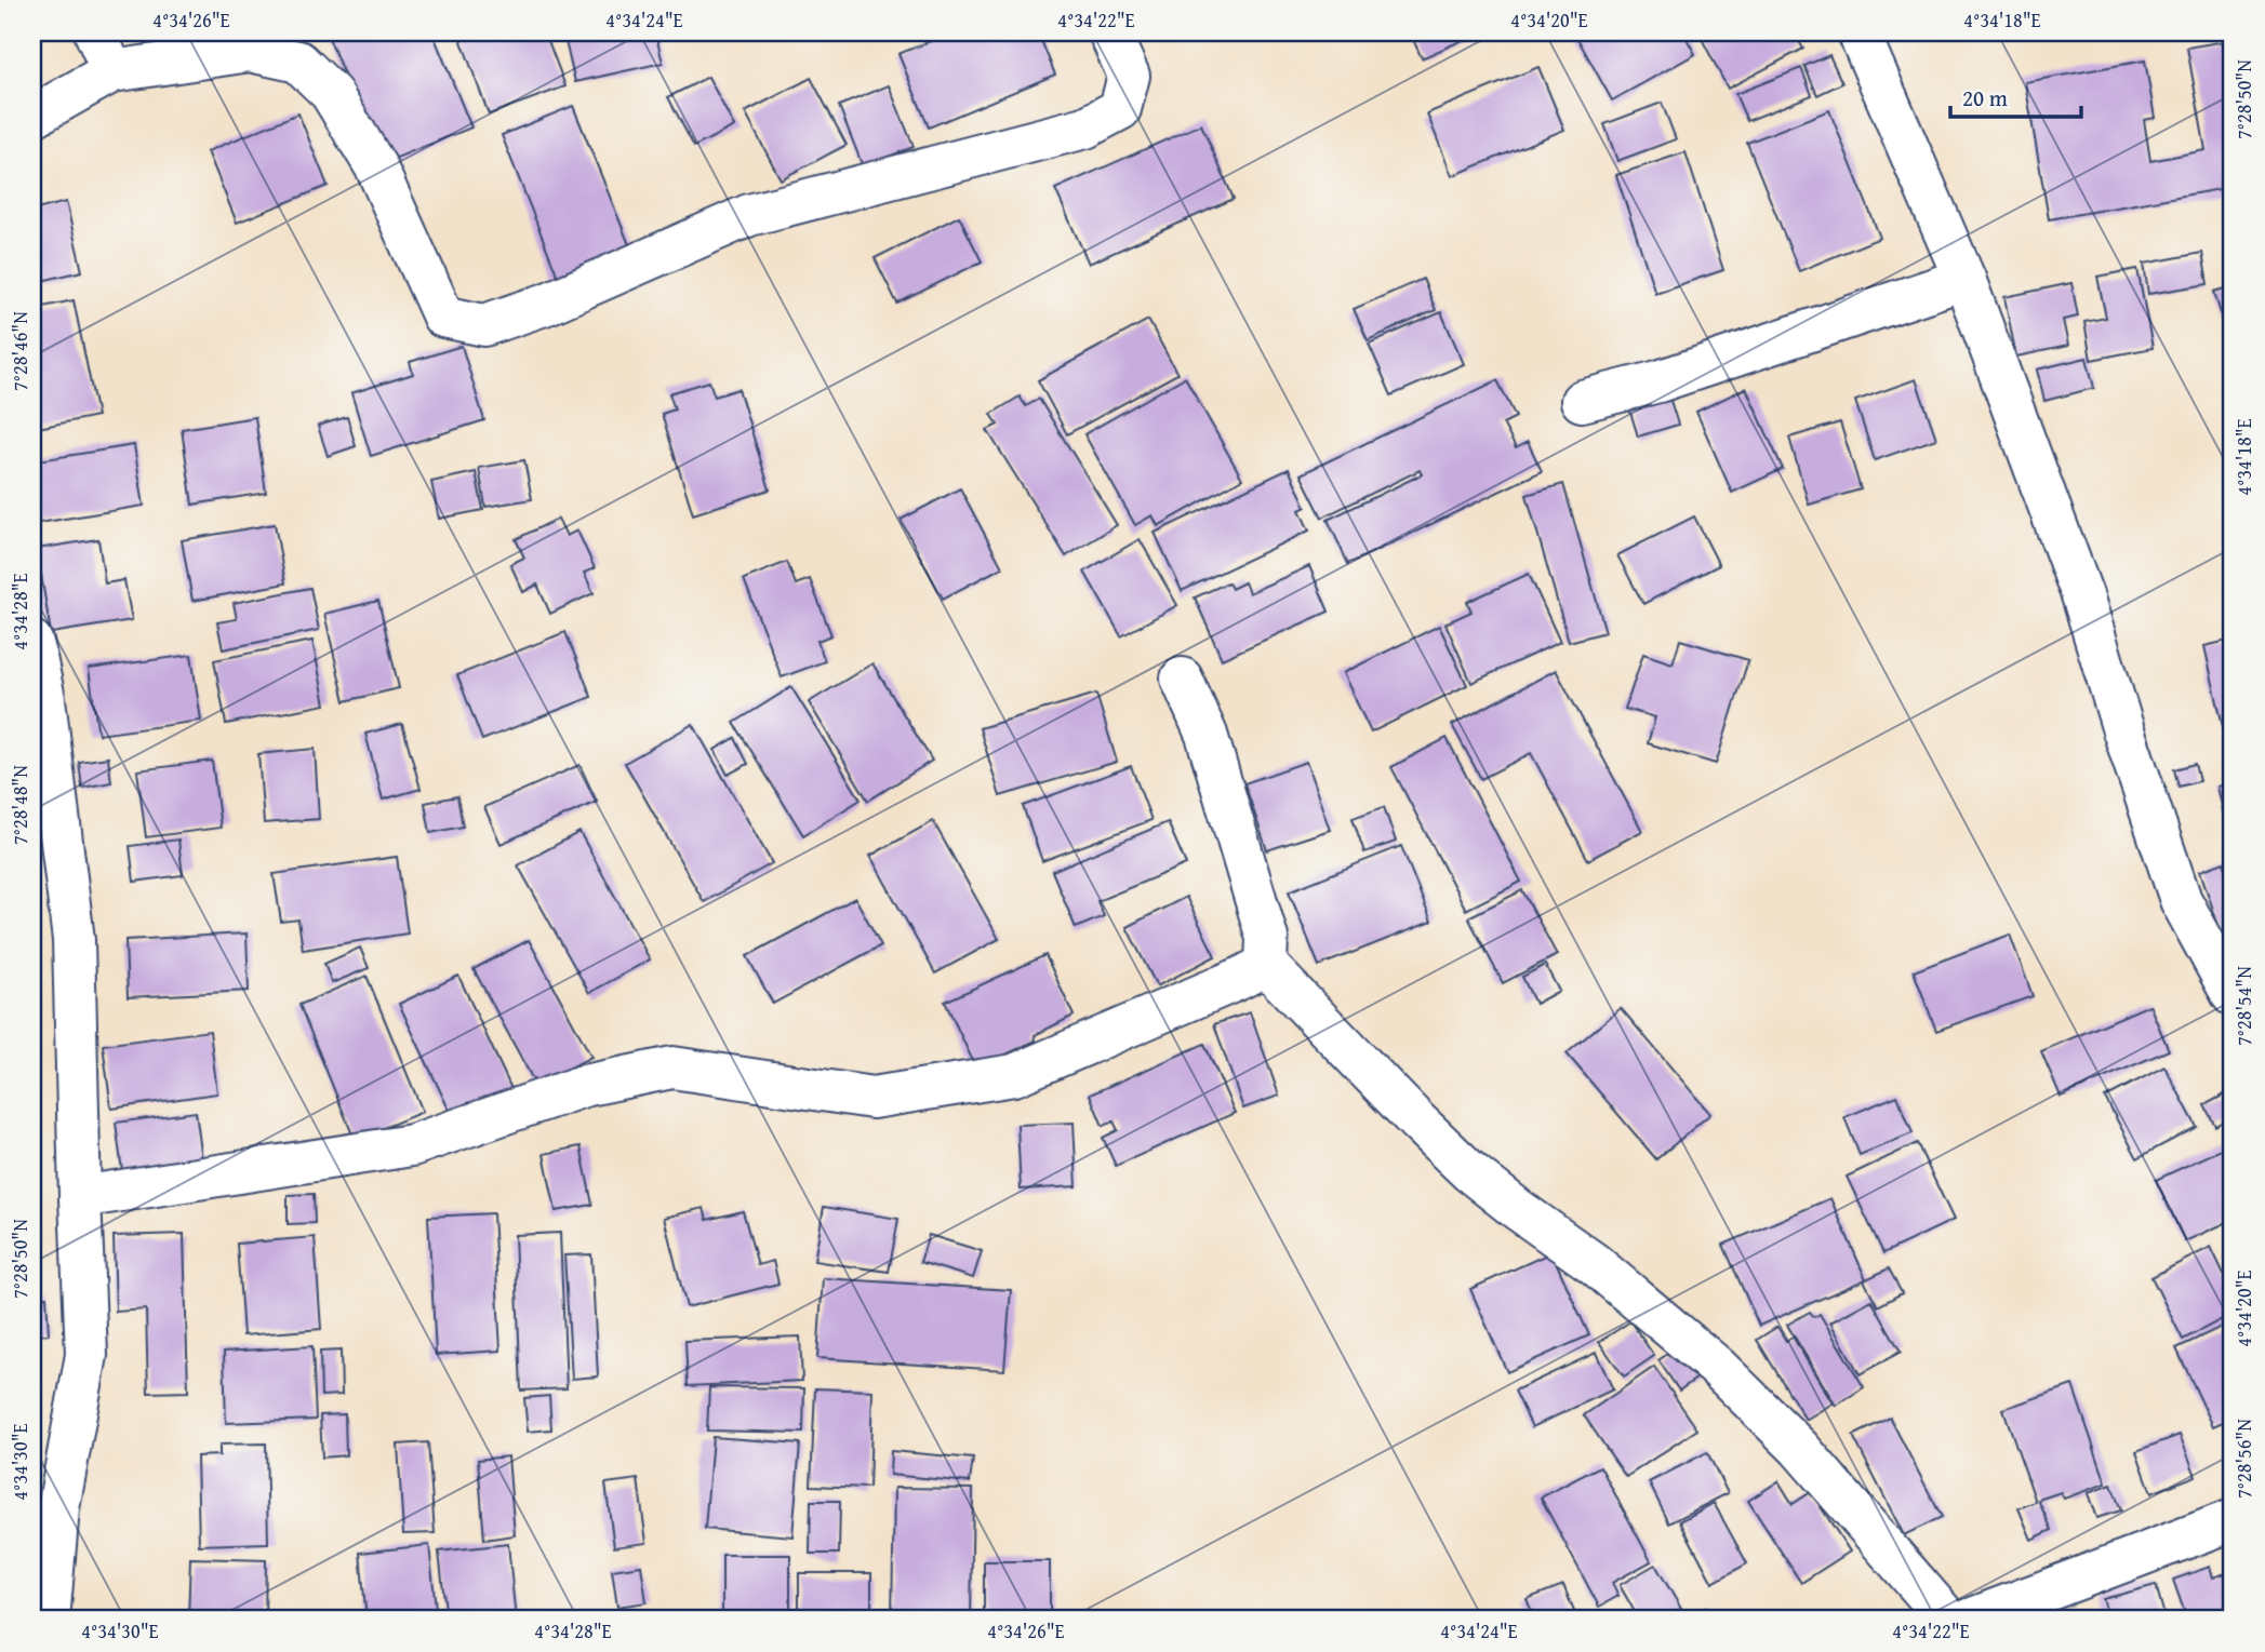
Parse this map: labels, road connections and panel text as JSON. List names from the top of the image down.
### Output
{
  "scale_bar": "20 m",
  "coordinates": [
    "4°34'26\"E",
    "4°34'24\"E",
    "4°34'22\"E",
    "4°34'20\"E",
    "4°34'18\"E",
    "7°28'50\"N",
    "7°28'46\"N",
    "4°34'28\"E",
    "7°28'48\"N",
    "7°28'54\"N",
    "7°28'56\"N",
    "4°34'30\"E"
  ]
}
